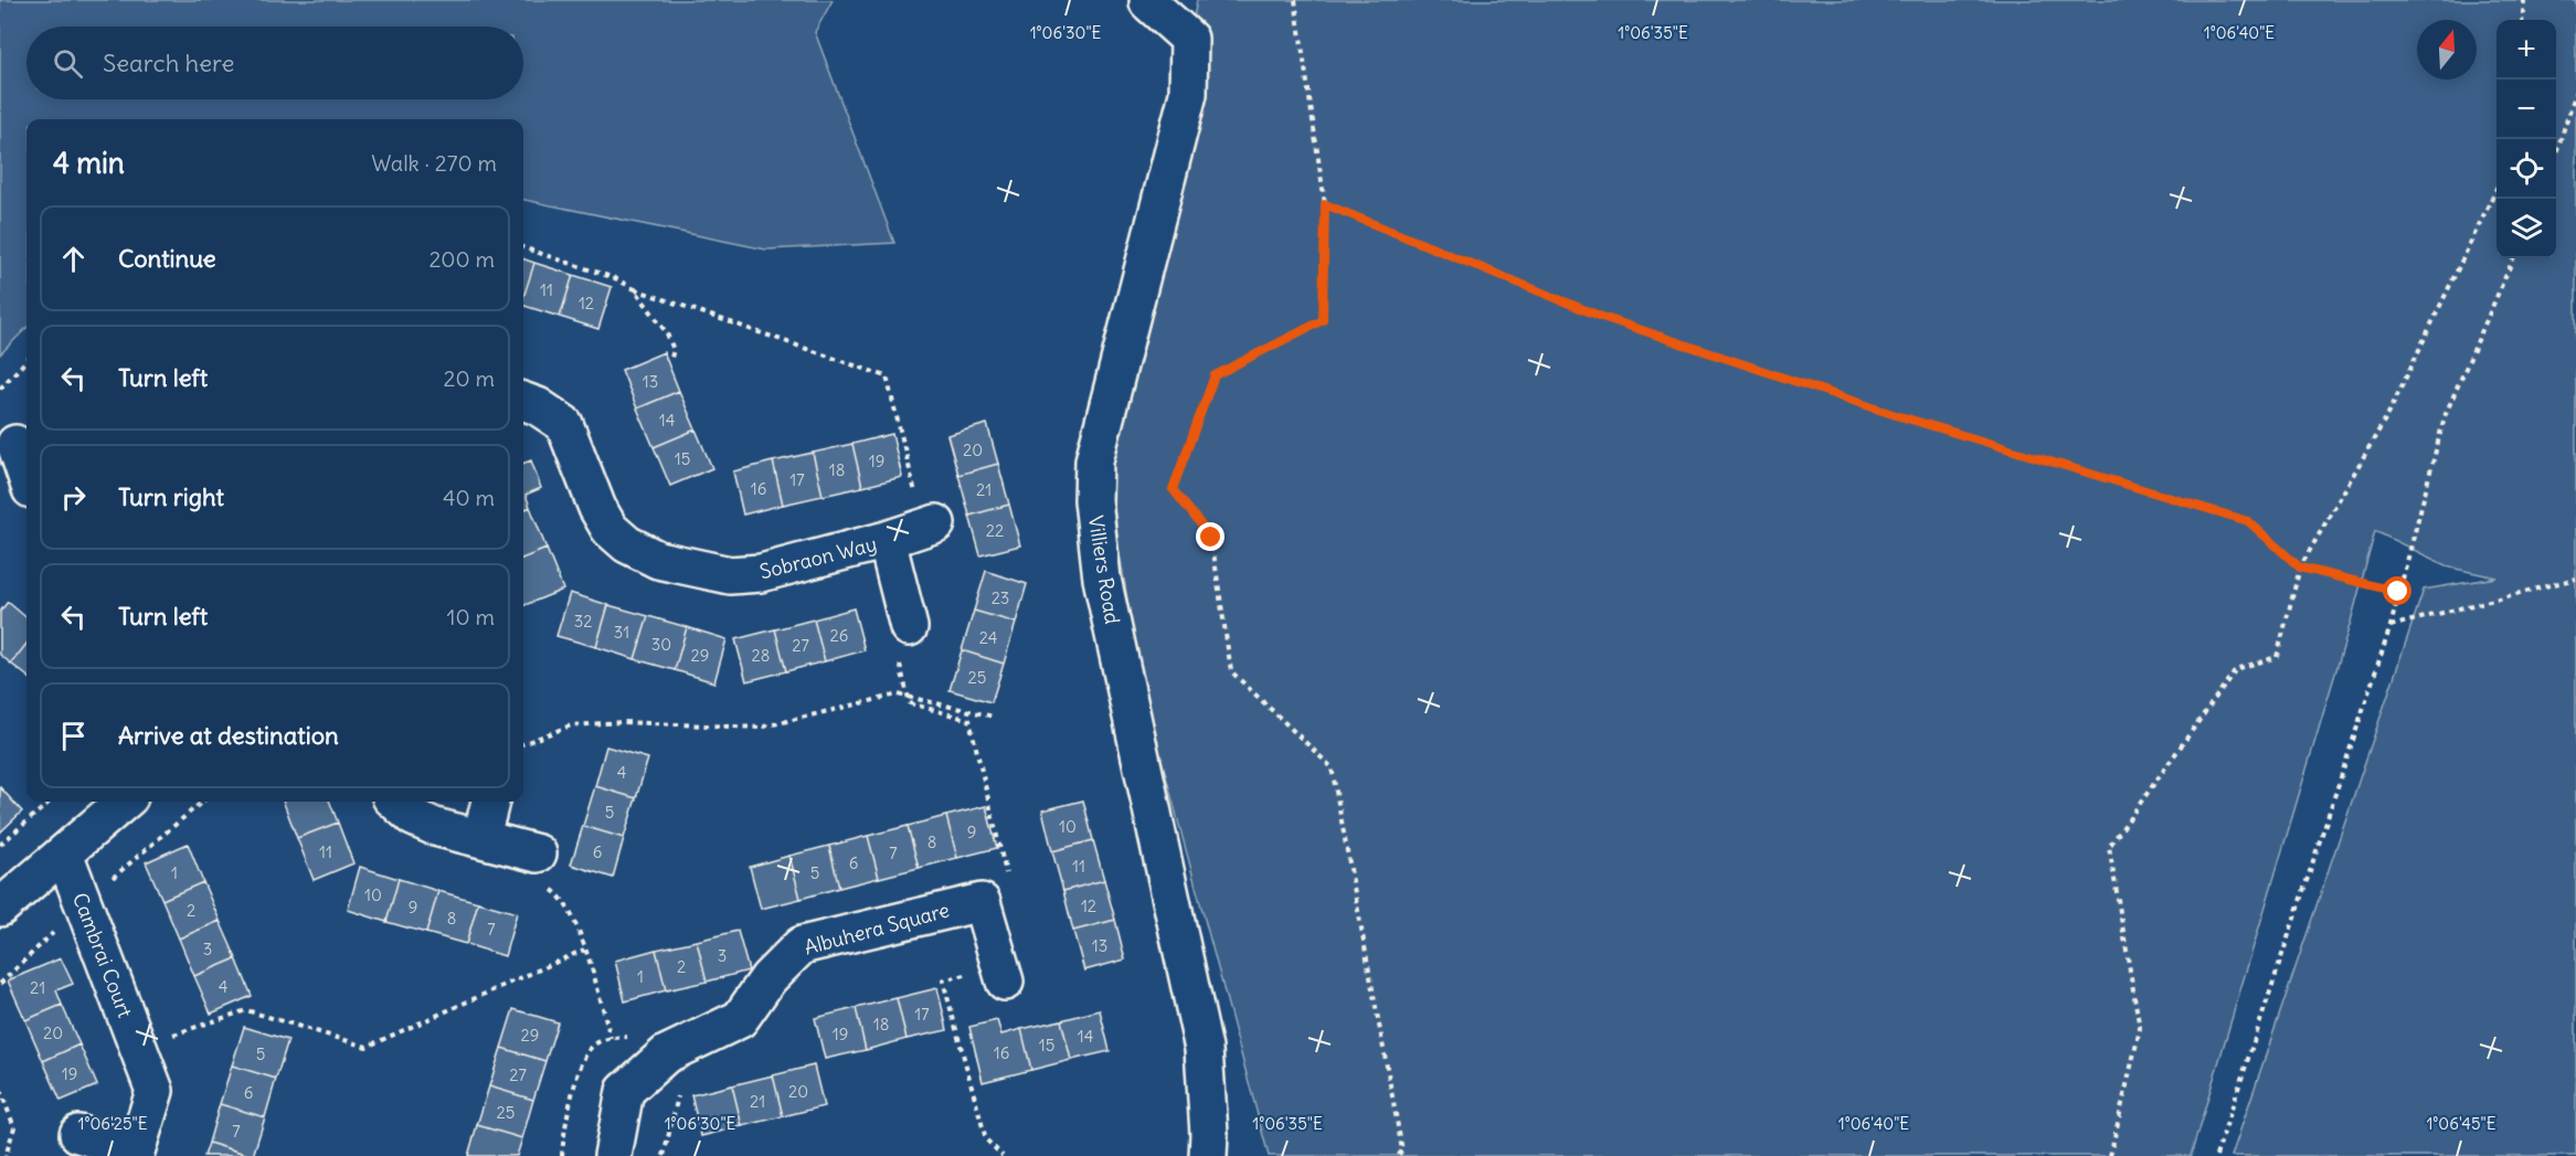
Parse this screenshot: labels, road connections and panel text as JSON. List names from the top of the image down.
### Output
{
  "streets": {
    "street": [
      "Sobraon Way",
      "Villiers Road",
      "Albuhera Square",
      "Cambrai Court"
    ]
  },
  "house_numbers": [
    "11",
    "12",
    "13",
    "14",
    "20",
    "15",
    "19",
    "18",
    "17",
    "16",
    "21",
    "22",
    "23",
    "32",
    "31",
    "26",
    "24",
    "30",
    "27",
    "29",
    "28",
    "25",
    "4",
    "5",
    "10",
    "9",
    "8",
    "11",
    "6",
    "7",
    "6",
    "11",
    "1",
    "5",
    "10",
    "12",
    "9",
    "2",
    "8",
    "7",
    "13",
    "3",
    "3",
    "2",
    "1",
    "4",
    "21",
    "17",
    "18",
    "20",
    "19",
    "29",
    "14",
    "15",
    "16",
    "5",
    "19",
    "27",
    "20",
    "6",
    "21",
    "25",
    "7"
  ],
  "north": "top",
  "page": {
    "map_buttons": ["+", "−"],
    "search": "Search here",
    "heading": ["4 min", "Walk · 270 m"],
    "list": [
      ["Continue", "200 m"],
      ["Turn left", "20 m"],
      ["Turn right", "40 m"],
      ["Turn left", "10 m"],
      "Arrive at destination"
    ]
  },
  "coordinates": [
    "1°06'30\"E",
    "1°06'35\"E",
    "1°06'40\"E",
    "1°06'25\"E",
    "1°06'45\"E"
  ]
}
